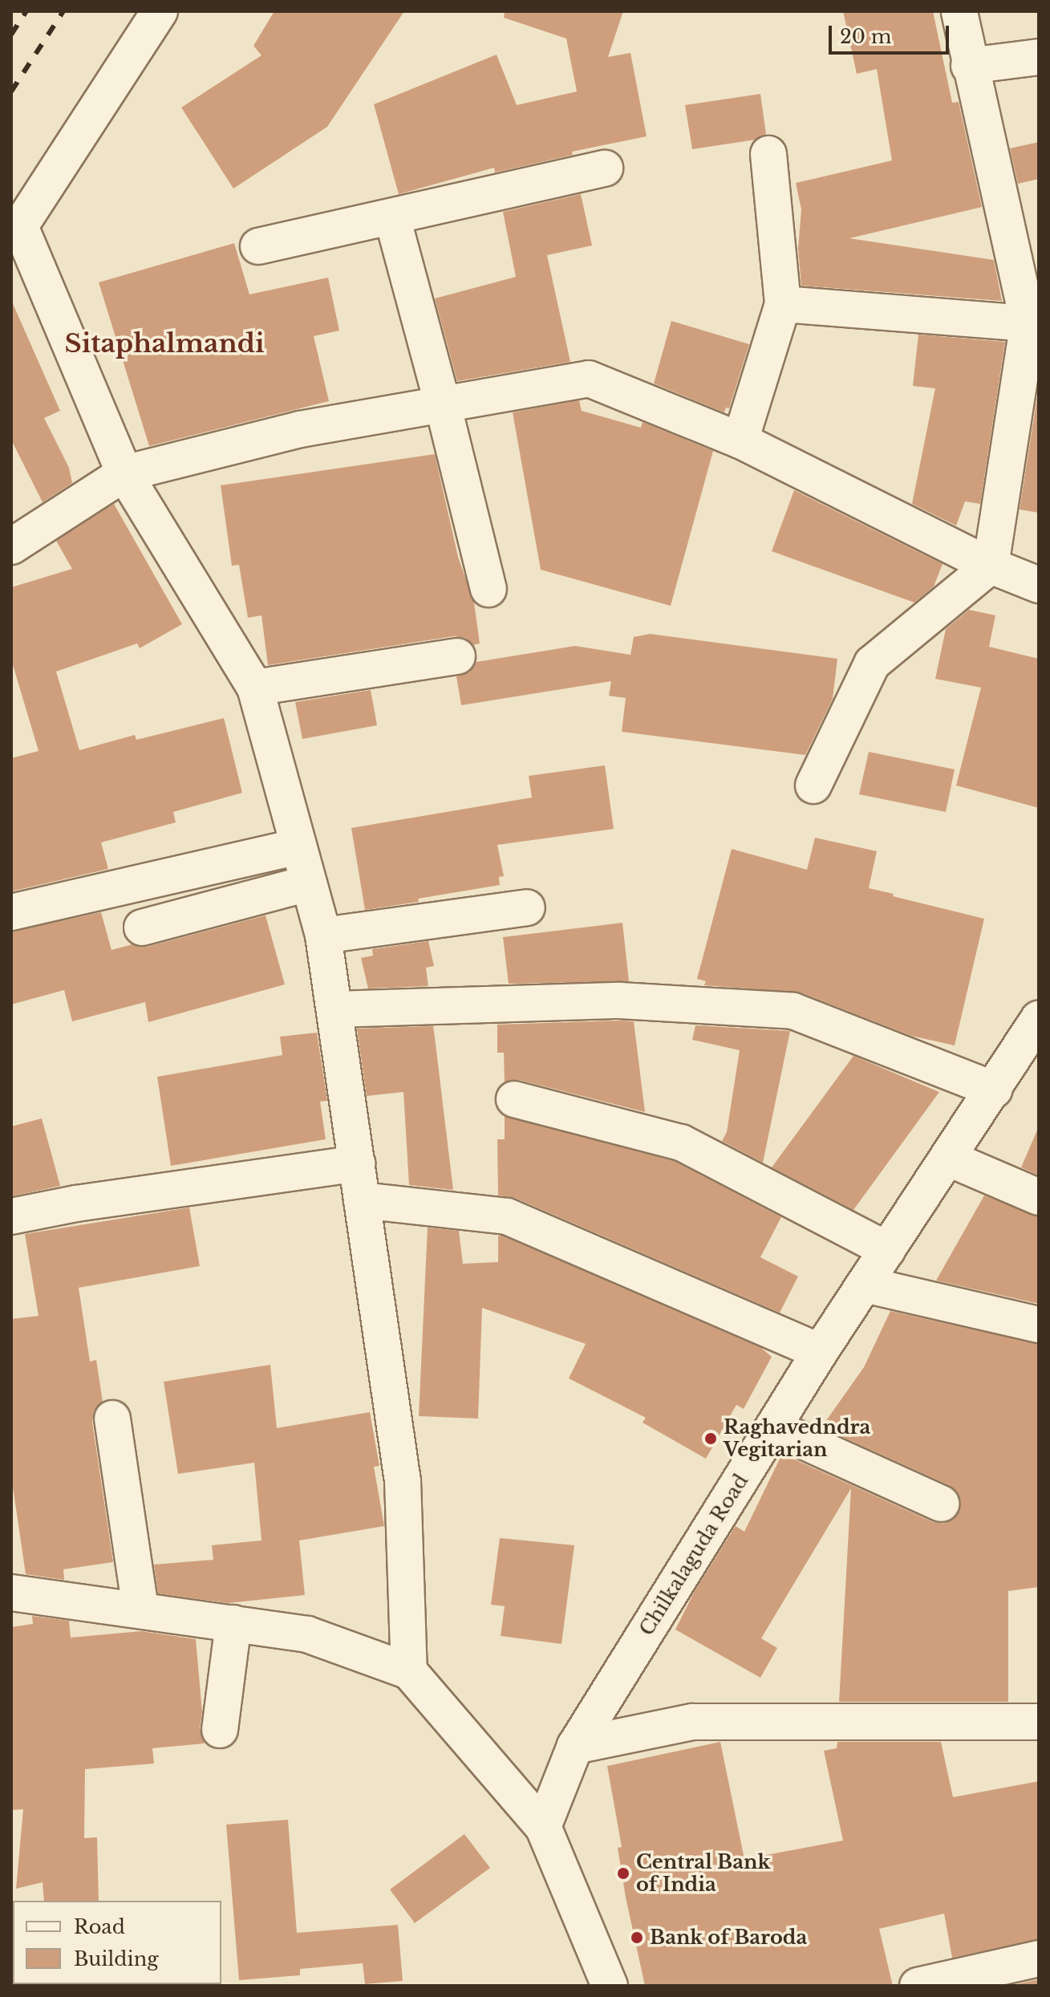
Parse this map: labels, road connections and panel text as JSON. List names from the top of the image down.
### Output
{
  "streets": {
    "street": ["Chilkalaguda Road"]
  },
  "districts": ["Sitaphalmandi"],
  "places": ["Raghavedndra Vegitarian", "Central Bank of India", "Bank of Baroda"],
  "legend": ["Road", "Building"],
  "scale_bar": "20 m"
}
